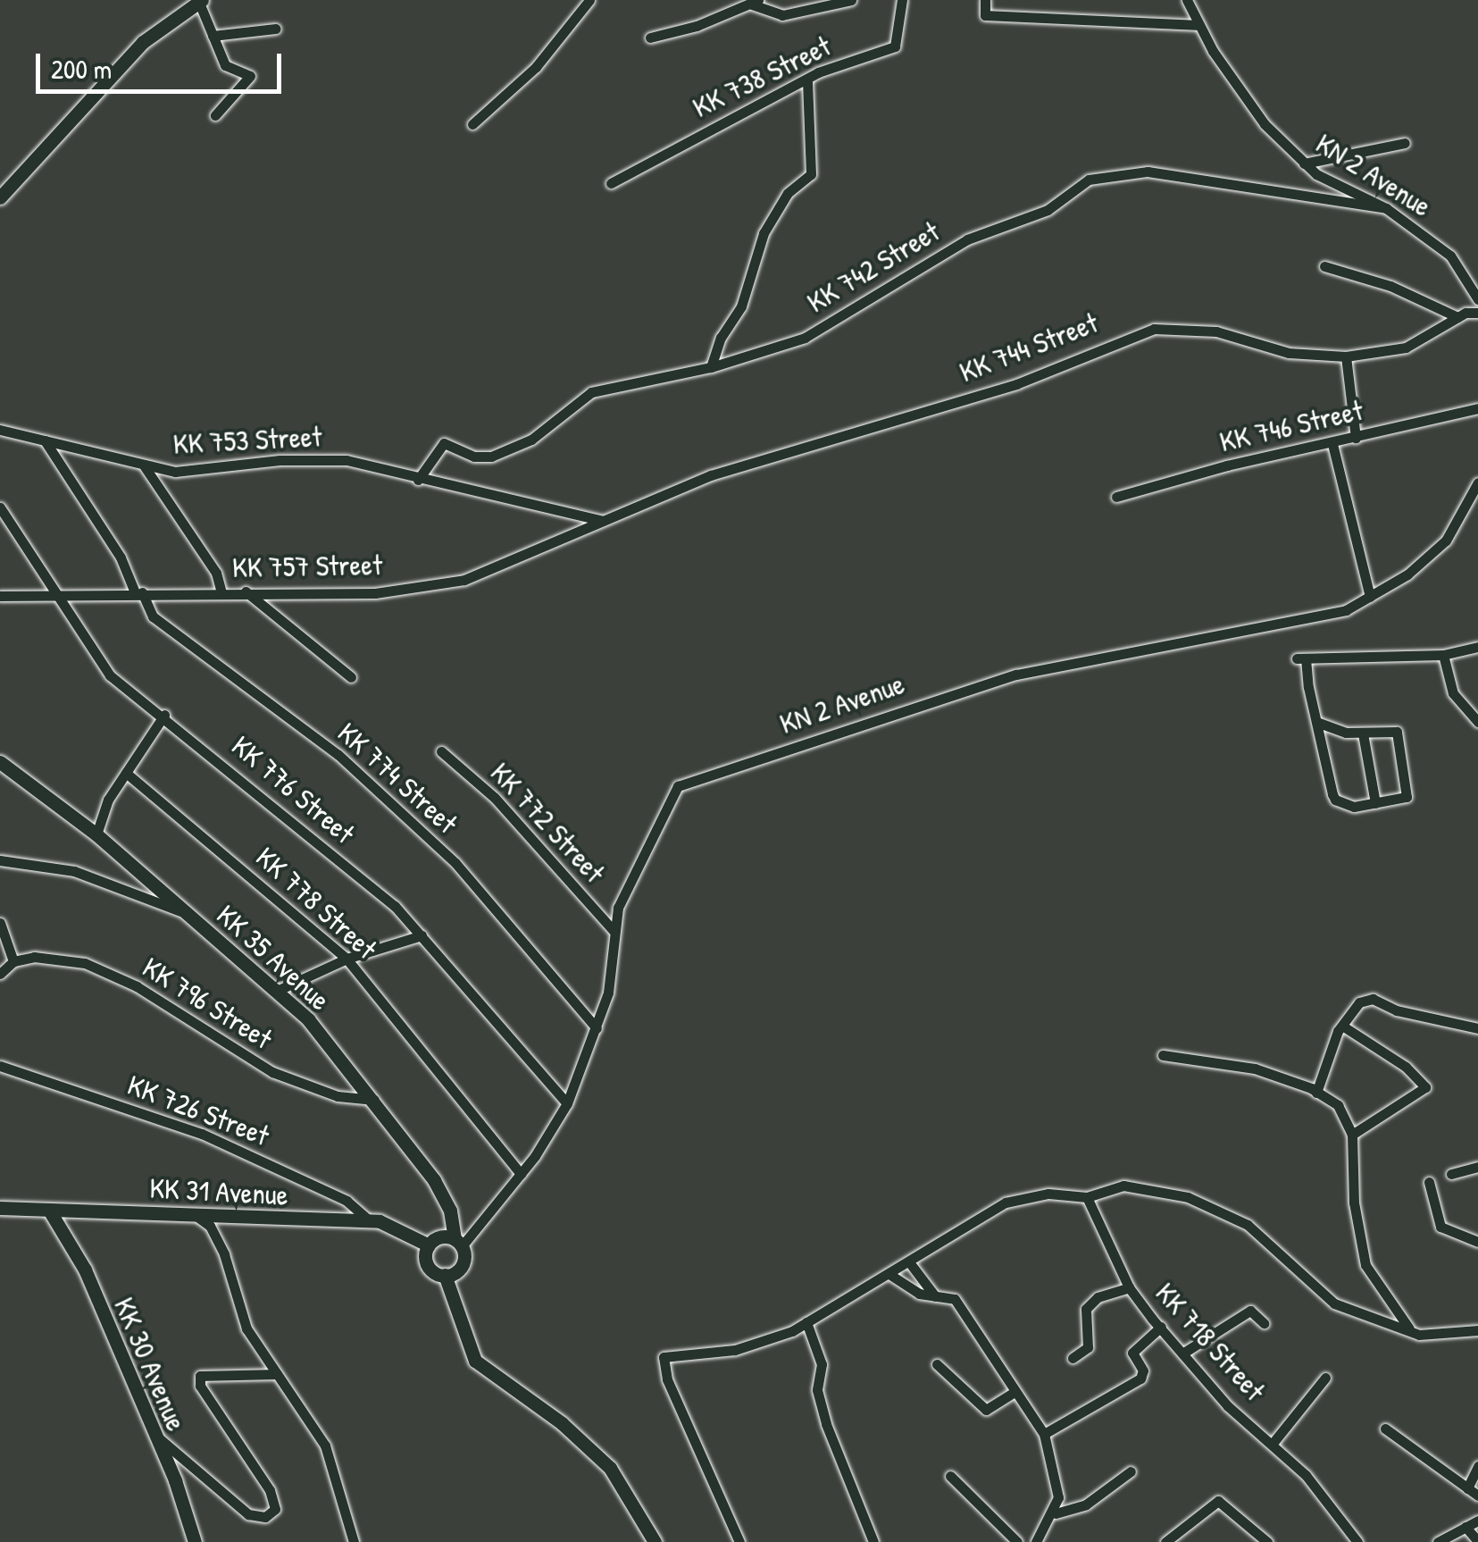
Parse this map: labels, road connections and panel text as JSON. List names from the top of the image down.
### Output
{
  "streets": {
    "main road": ["KK 35 Avenue", "KK 31 Avenue", "KK 30 Avenue"],
    "street": [
      "KK 738 Street",
      "KN 2 Avenue",
      "KK 742 Street",
      "KK 744 Street",
      "KK 746 Street",
      "KK 753 Street",
      "KK 757 Street",
      "KK 774 Street",
      "KK 776 Street",
      "KK 772 Street",
      "KK 778 Street",
      "KK 796 Street",
      "KK 726 Street",
      "KK 718 Street"
    ]
  },
  "crossings": [
    ["KN 2 Avenue", "KK 742 Street"],
    ["KN 2 Avenue", "KK 774 Street"],
    ["KN 2 Avenue", "KK 776 Street"],
    ["KN 2 Avenue", "KK 772 Street"],
    ["KN 2 Avenue", "KK 778 Street"],
    ["KN 2 Avenue", "KK 35 Avenue"],
    ["KN 2 Avenue", "KK 31 Avenue"],
    ["KK 742 Street", "KK 753 Street"],
    ["KK 744 Street", "KK 753 Street"],
    ["KK 744 Street", "KK 757 Street"],
    ["KK 753 Street", "KK 757 Street"],
    ["KK 753 Street", "KK 774 Street"],
    ["KK 757 Street", "KK 774 Street"],
    ["KK 757 Street", "KK 776 Street"],
    ["KK 35 Avenue", "KK 796 Street"],
    ["KK 35 Avenue", "KK 31 Avenue"],
    ["KK 726 Street", "KK 31 Avenue"],
    ["KK 31 Avenue", "KK 30 Avenue"]
  ],
  "scale_bar": "200 m"
}
